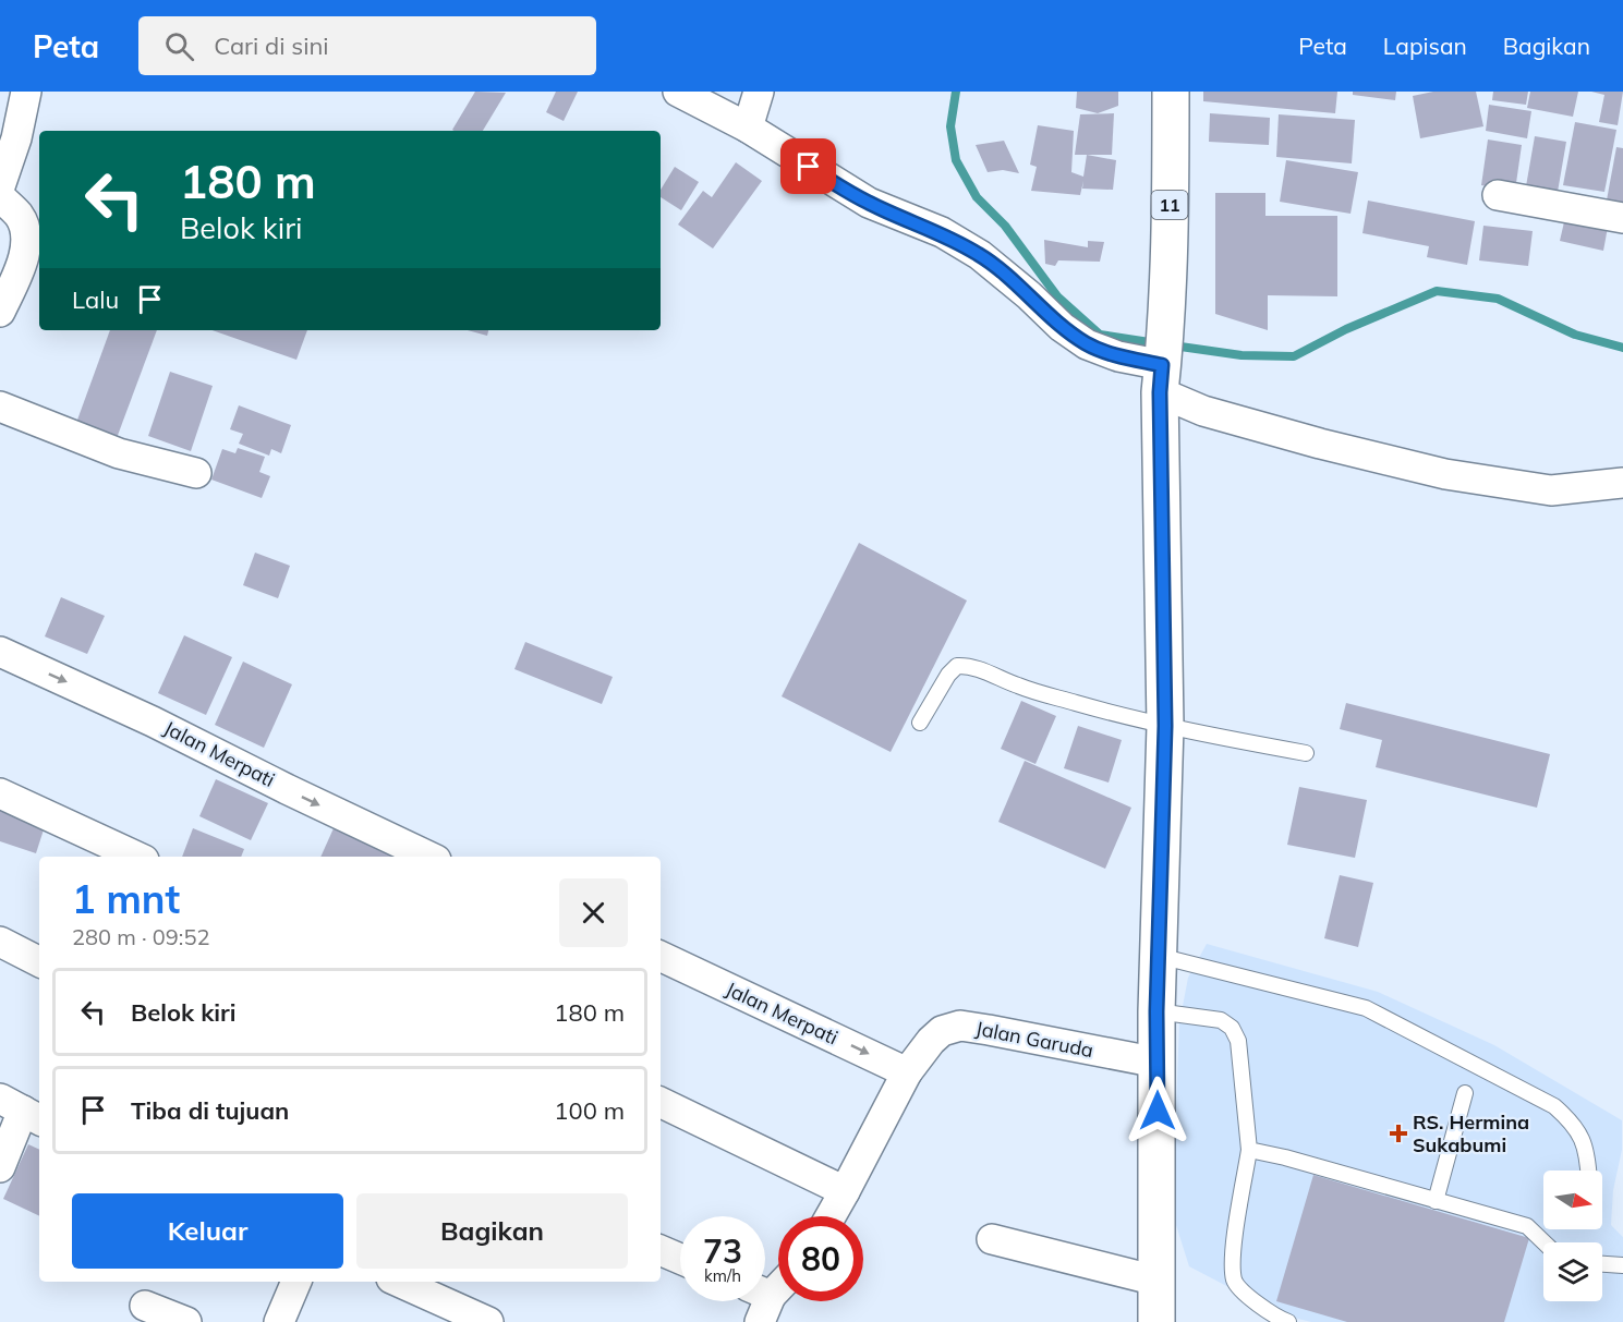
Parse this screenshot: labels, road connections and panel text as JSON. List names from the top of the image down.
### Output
{
  "streets": {
    "highway": ["11"],
    "street": ["Jalan Merpati", "Jalan Garuda"]
  },
  "crossings": [
    ["11", "Jalan Garuda"],
    ["Jalan Merpati", "Jalan Garuda"]
  ],
  "places": {
    "health": ["RS. Hermina Sukabumi"]
  },
  "north": "right",
  "page": {
    "header": "Peta",
    "search": "Cari di sini",
    "nav": ["Peta", "Lapisan", "Bagikan"],
    "turn": ["180 m", "Belok kiri"],
    "then": "Lalu",
    "heading": ["1 mnt", "280 m · 09:52"],
    "list": [
      {
        "name": "Belok kiri",
        "value": "180 m"
      },
      {
        "name": "Tiba di tujuan",
        "value": "100 m"
      }
    ],
    "buttons": ["Keluar", "Bagikan"],
    "speed": "73 km/h",
    "limit": "80"
  }
}
